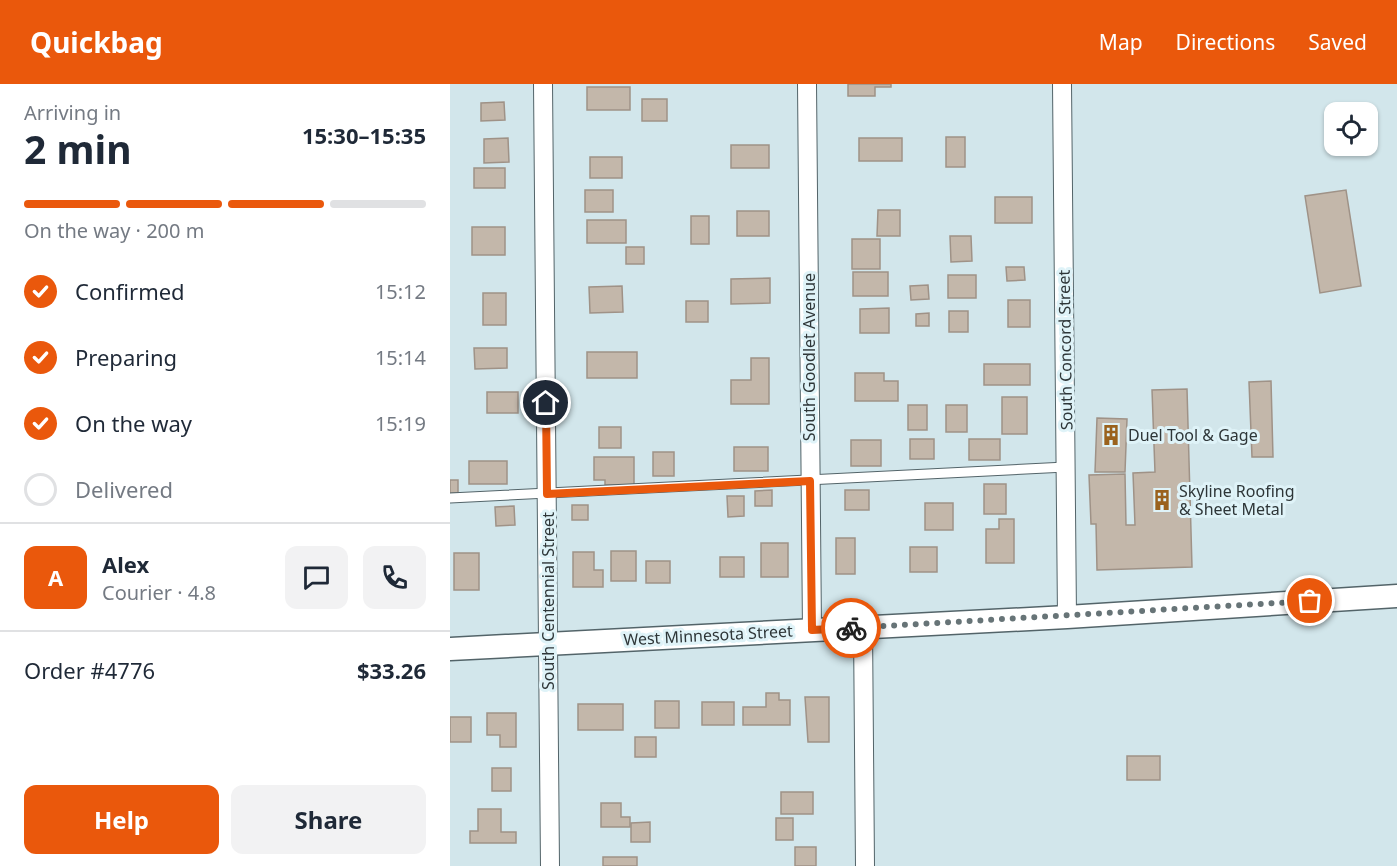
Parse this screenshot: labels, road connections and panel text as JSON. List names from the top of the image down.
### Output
{
  "streets": {
    "street": [
      "South Concord Street",
      "South Goodlet Avenue",
      "South Centennial Street",
      "West Minnesota Street"
    ]
  },
  "crossings": [
    ["South Concord Street", "West Minnesota Street"],
    ["South Goodlet Avenue", "West Minnesota Street"],
    ["South Centennial Street", "West Minnesota Street"]
  ],
  "places": {
    "building": ["Duel Tool & Gage", "Skyline Roofing & Sheet Metal"]
  },
  "page": {
    "header": "Quickbag",
    "nav": ["Map", "Directions", "Saved"],
    "heading": ["2 min", "Arriving in", "15:30–15:35"],
    "panel": [
      "Alex",
      "Courier · 4.8",
      "Order #4776",
      "$33.26"
    ],
    "bar": "On the way · 200 m",
    "list": [
      ["Confirmed", "15:12"],
      ["Preparing", "15:14"],
      ["On the way", "15:19"],
      "Delivered"
    ],
    "round": "A",
    "buttons": ["Help", "Share"]
  }
}
